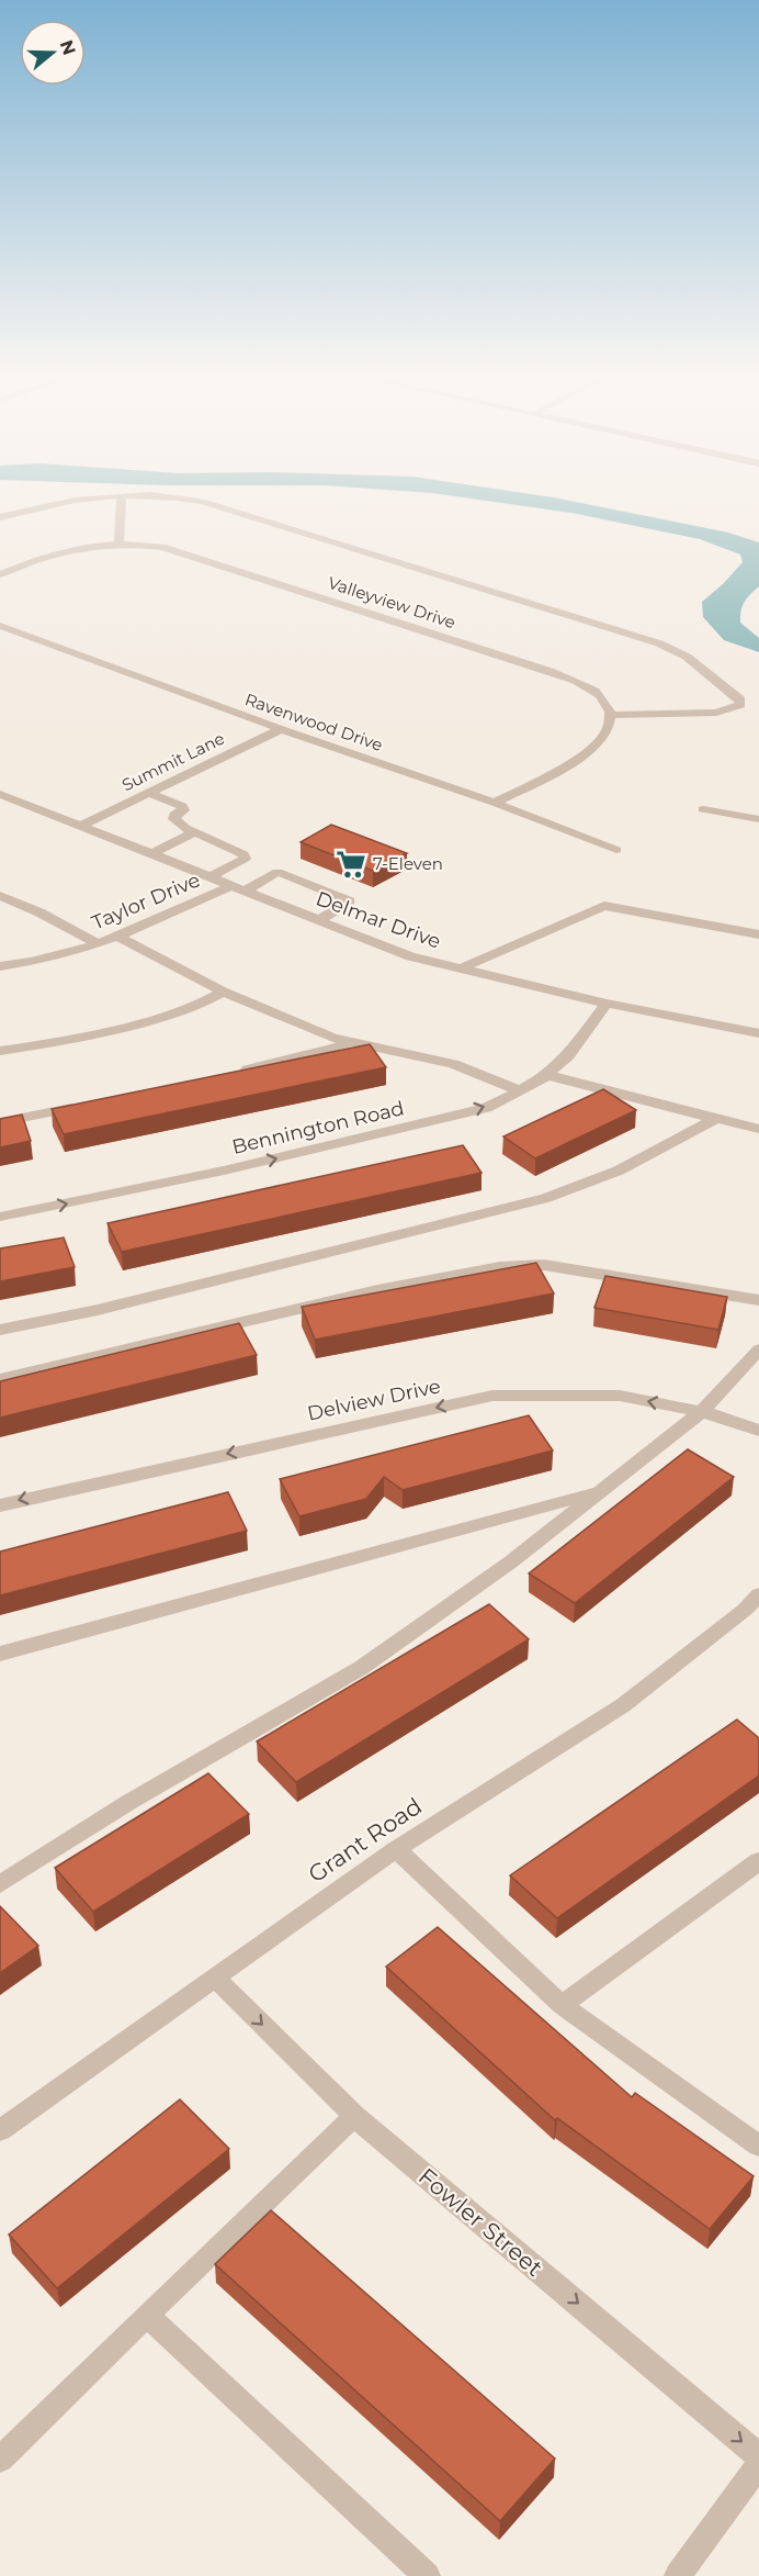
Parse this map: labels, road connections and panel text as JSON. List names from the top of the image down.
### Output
{
  "streets": {
    "street": [
      "Valleyview Drive",
      "Ravenwood Drive",
      "Summit Lane",
      "Taylor Drive",
      "Delmar Drive",
      "Bennington Road",
      "Delview Drive",
      "Grant Road",
      "Fowler Street"
    ]
  },
  "crossings": [
    ["Ravenwood Drive", "Summit Lane"],
    ["Summit Lane", "Delmar Drive"],
    ["Taylor Drive", "Delmar Drive"],
    ["Delmar Drive", "Bennington Road"],
    ["Grant Road", "Fowler Street"]
  ],
  "one_way": ["Fowler Street"],
  "places": {
    "supermarket": ["7-Eleven"]
  },
  "north": "right"
}
